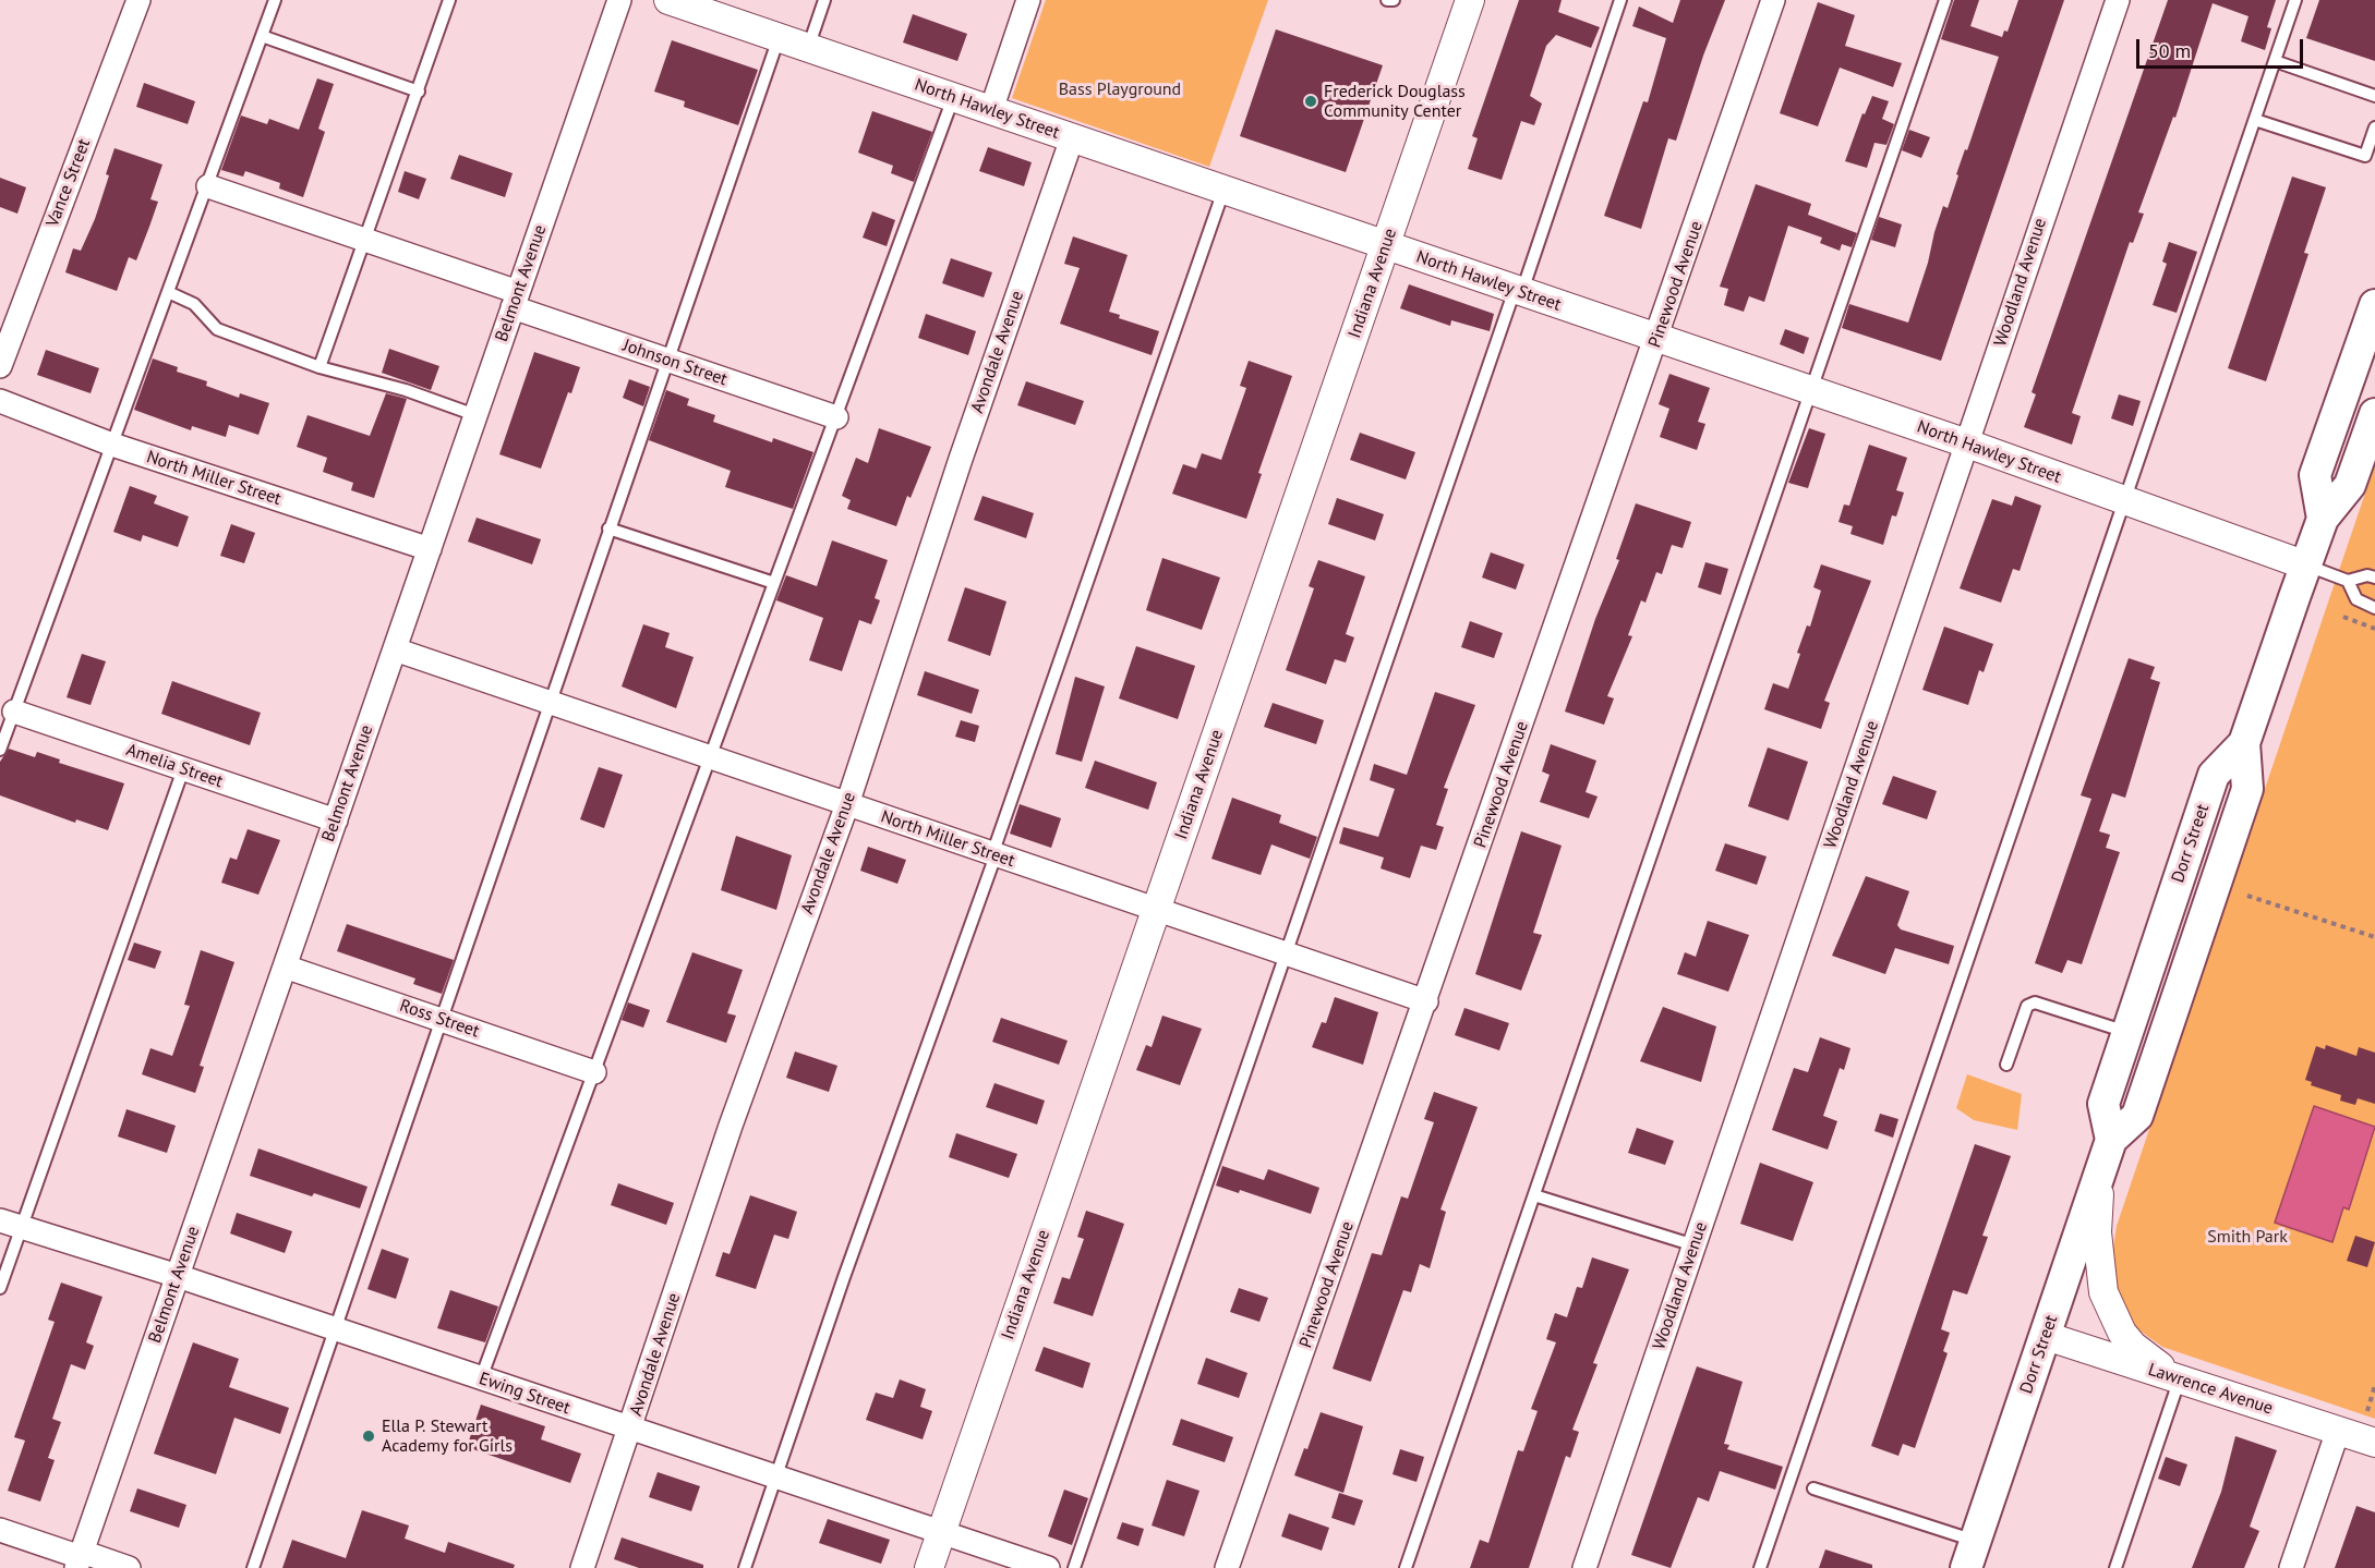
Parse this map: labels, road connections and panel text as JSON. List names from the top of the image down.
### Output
{
  "streets": {
    "main road": ["Dorr Street"],
    "street": [
      "North Hawley Street",
      "Vance Street",
      "Woodland Avenue",
      "Belmont Avenue",
      "Indiana Avenue",
      "Pinewood Avenue",
      "Avondale Avenue",
      "Johnson Street",
      "North Miller Street",
      "Amelia Street",
      "Ross Street",
      "Lawrence Avenue",
      "Ewing Street"
    ]
  },
  "crossings": [
    ["North Hawley Street", "Woodland Avenue"],
    ["North Hawley Street", "Indiana Avenue"],
    ["North Hawley Street", "Pinewood Avenue"],
    ["North Hawley Street", "Avondale Avenue"],
    ["North Hawley Street", "Dorr Street"],
    ["Belmont Avenue", "Johnson Street"],
    ["Belmont Avenue", "North Miller Street"],
    ["Belmont Avenue", "Amelia Street"],
    ["Belmont Avenue", "Ross Street"],
    ["Belmont Avenue", "Ewing Street"],
    ["Indiana Avenue", "North Miller Street"],
    ["Indiana Avenue", "Ewing Street"],
    ["Pinewood Avenue", "North Miller Street"],
    ["Avondale Avenue", "North Miller Street"],
    ["Avondale Avenue", "Ewing Street"],
    ["Dorr Street", "Lawrence Avenue"]
  ],
  "parks": ["Bass Playground", "Smith Park"],
  "places": ["Frederick Douglass Community Center", "Ella P. Stewart Academy for Girls"],
  "scale_bar": "50 m"
}
